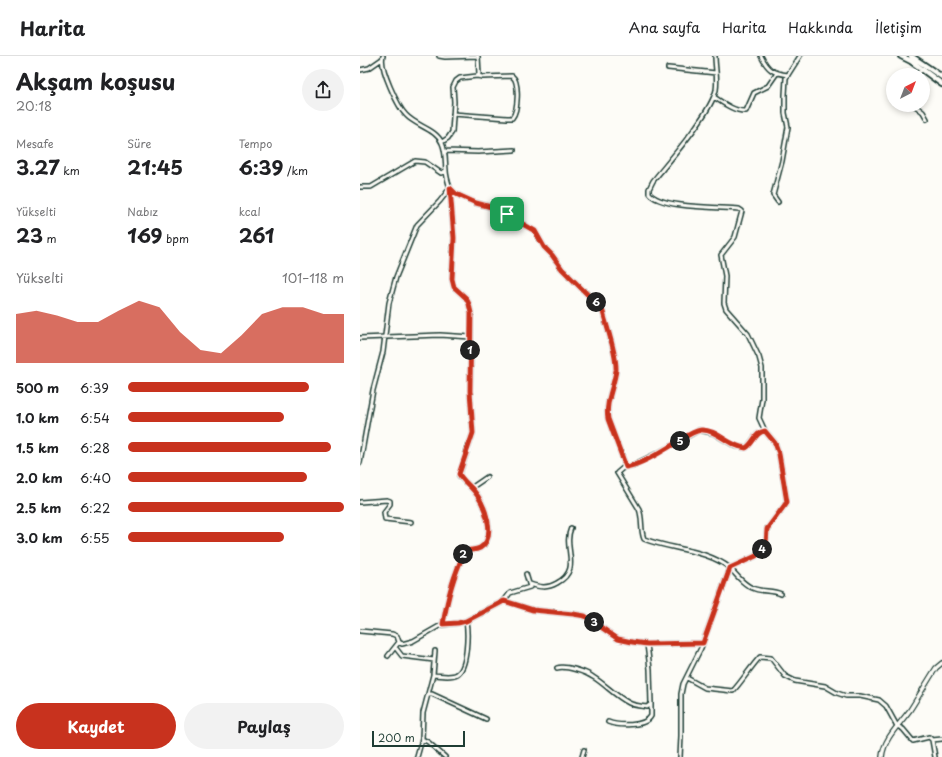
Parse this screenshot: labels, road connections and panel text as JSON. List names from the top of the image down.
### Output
{
  "scale_bar": "200 m",
  "north": "top right",
  "page": {
    "header": "Harita",
    "nav": [
      "Ana sayfa",
      "Harita",
      "Hakkında",
      "İletişim"
    ],
    "heading": ["Akşam koşusu", "20:18"],
    "stats": [
      ["Mesafe", "3.27 km"],
      ["Süre", "21:45"],
      ["Tempo", "6:39 /km"],
      ["Yükselti", "23 m"],
      ["Nabız", "169 bpm"],
      ["kcal", "261"]
    ],
    "chart": ["Yükselti", "101–118 m"],
    "pins": [
      "6",
      "1",
      "5",
      "4",
      "2",
      "3"
    ],
    "list": [
      {
        "name": "500 m",
        "note": "6:39"
      },
      {
        "name": "1.0 km",
        "note": "6:54"
      },
      {
        "name": "1.5 km",
        "note": "6:28"
      },
      {
        "name": "2.0 km",
        "note": "6:40"
      },
      {
        "name": "2.5 km",
        "note": "6:22"
      },
      {
        "name": "3.0 km",
        "note": "6:55"
      }
    ],
    "buttons": ["Kaydet", "Paylaş"],
    "scale": "200 m"
  }
}
